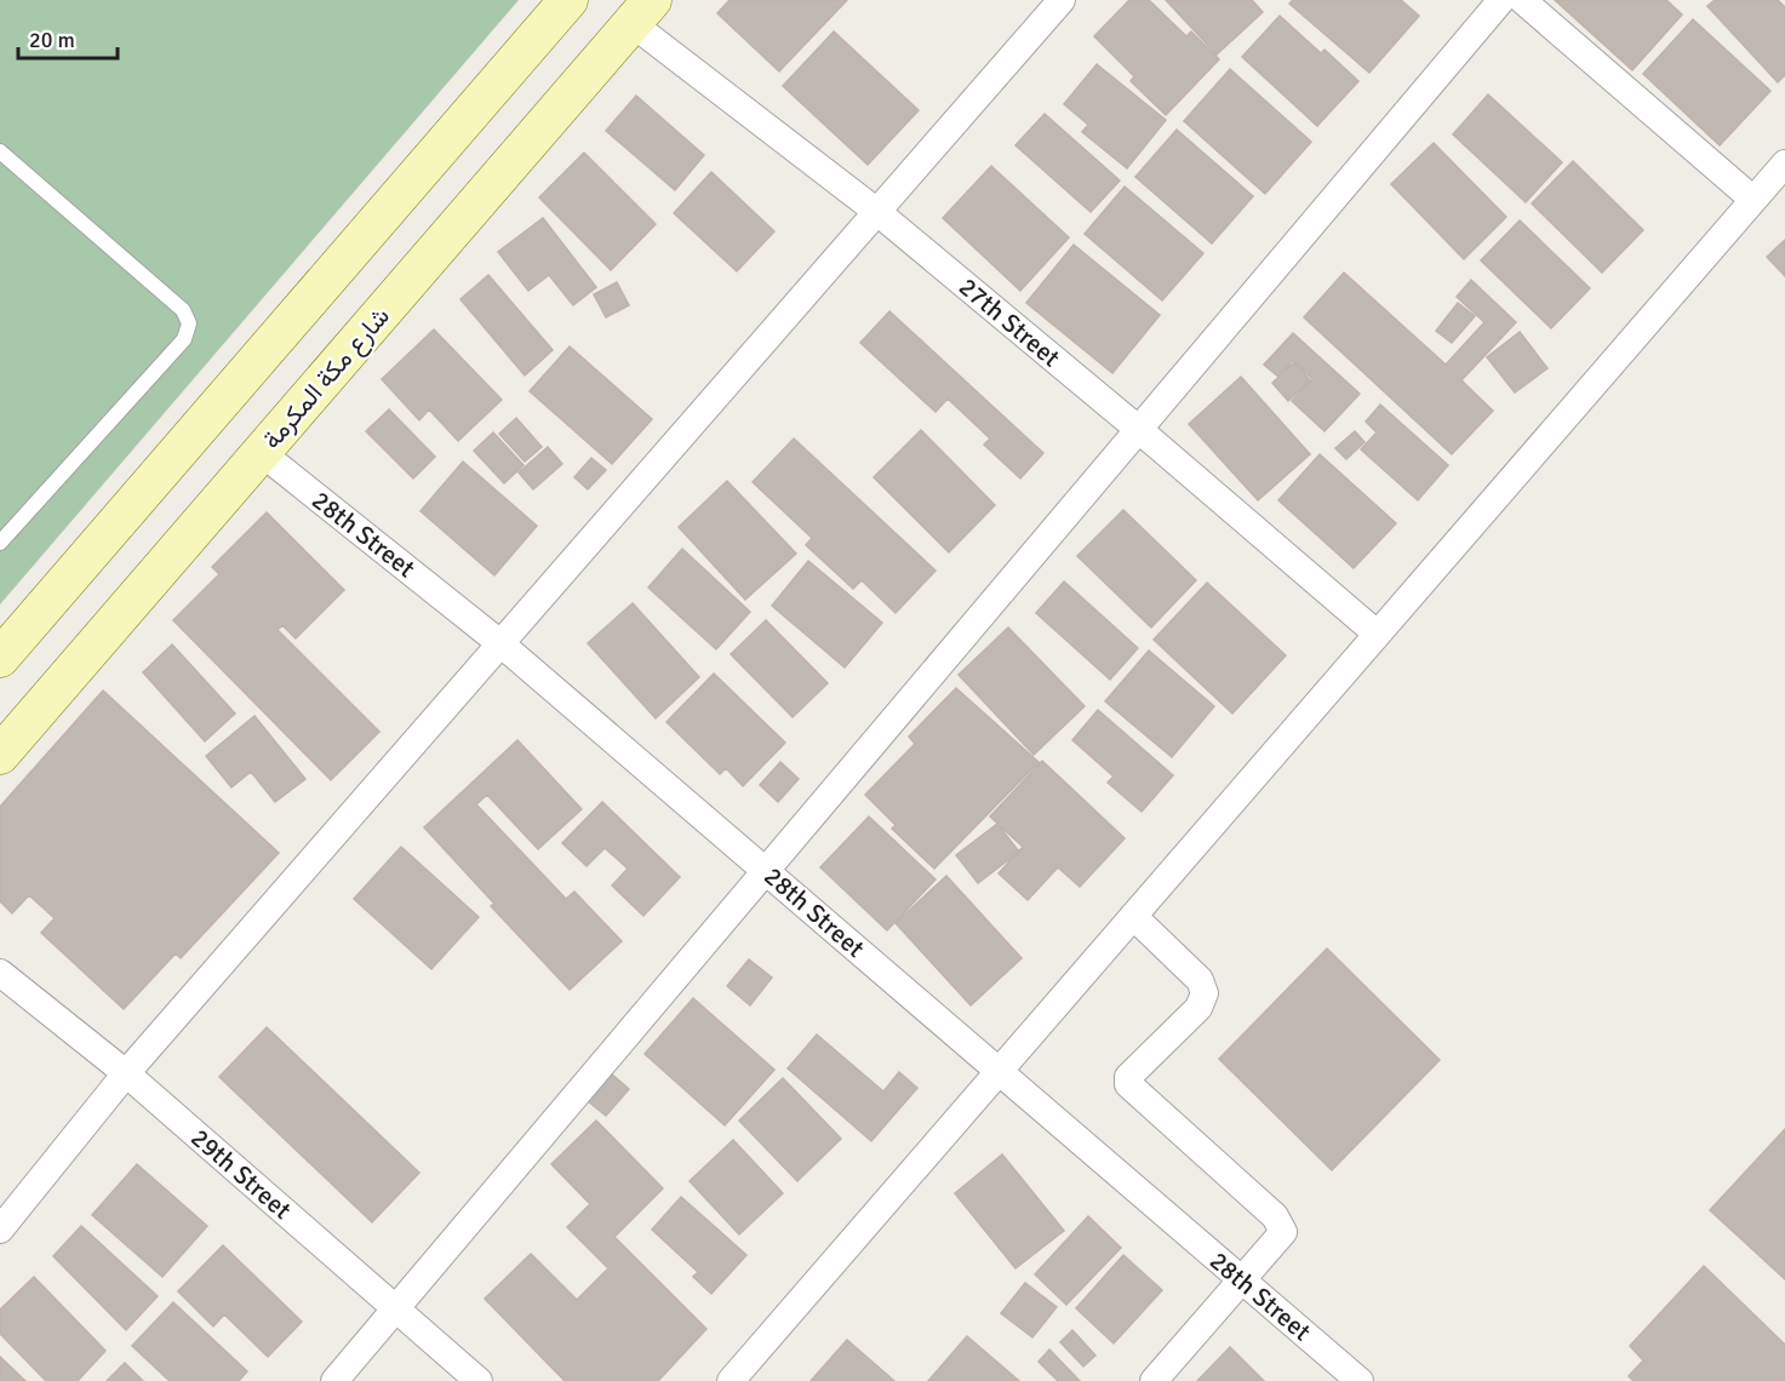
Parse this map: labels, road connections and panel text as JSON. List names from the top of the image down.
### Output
{
  "streets": {
    "main road": ["شارع مكة المكرمة"],
    "street": ["27th Street", "28th Street", "29th Street"]
  },
  "crossings": [
    ["27th Street", "شارع مكة المكرمة"],
    ["شارع مكة المكرمة", "28th Street"]
  ],
  "scale_bar": "20 m"
}
